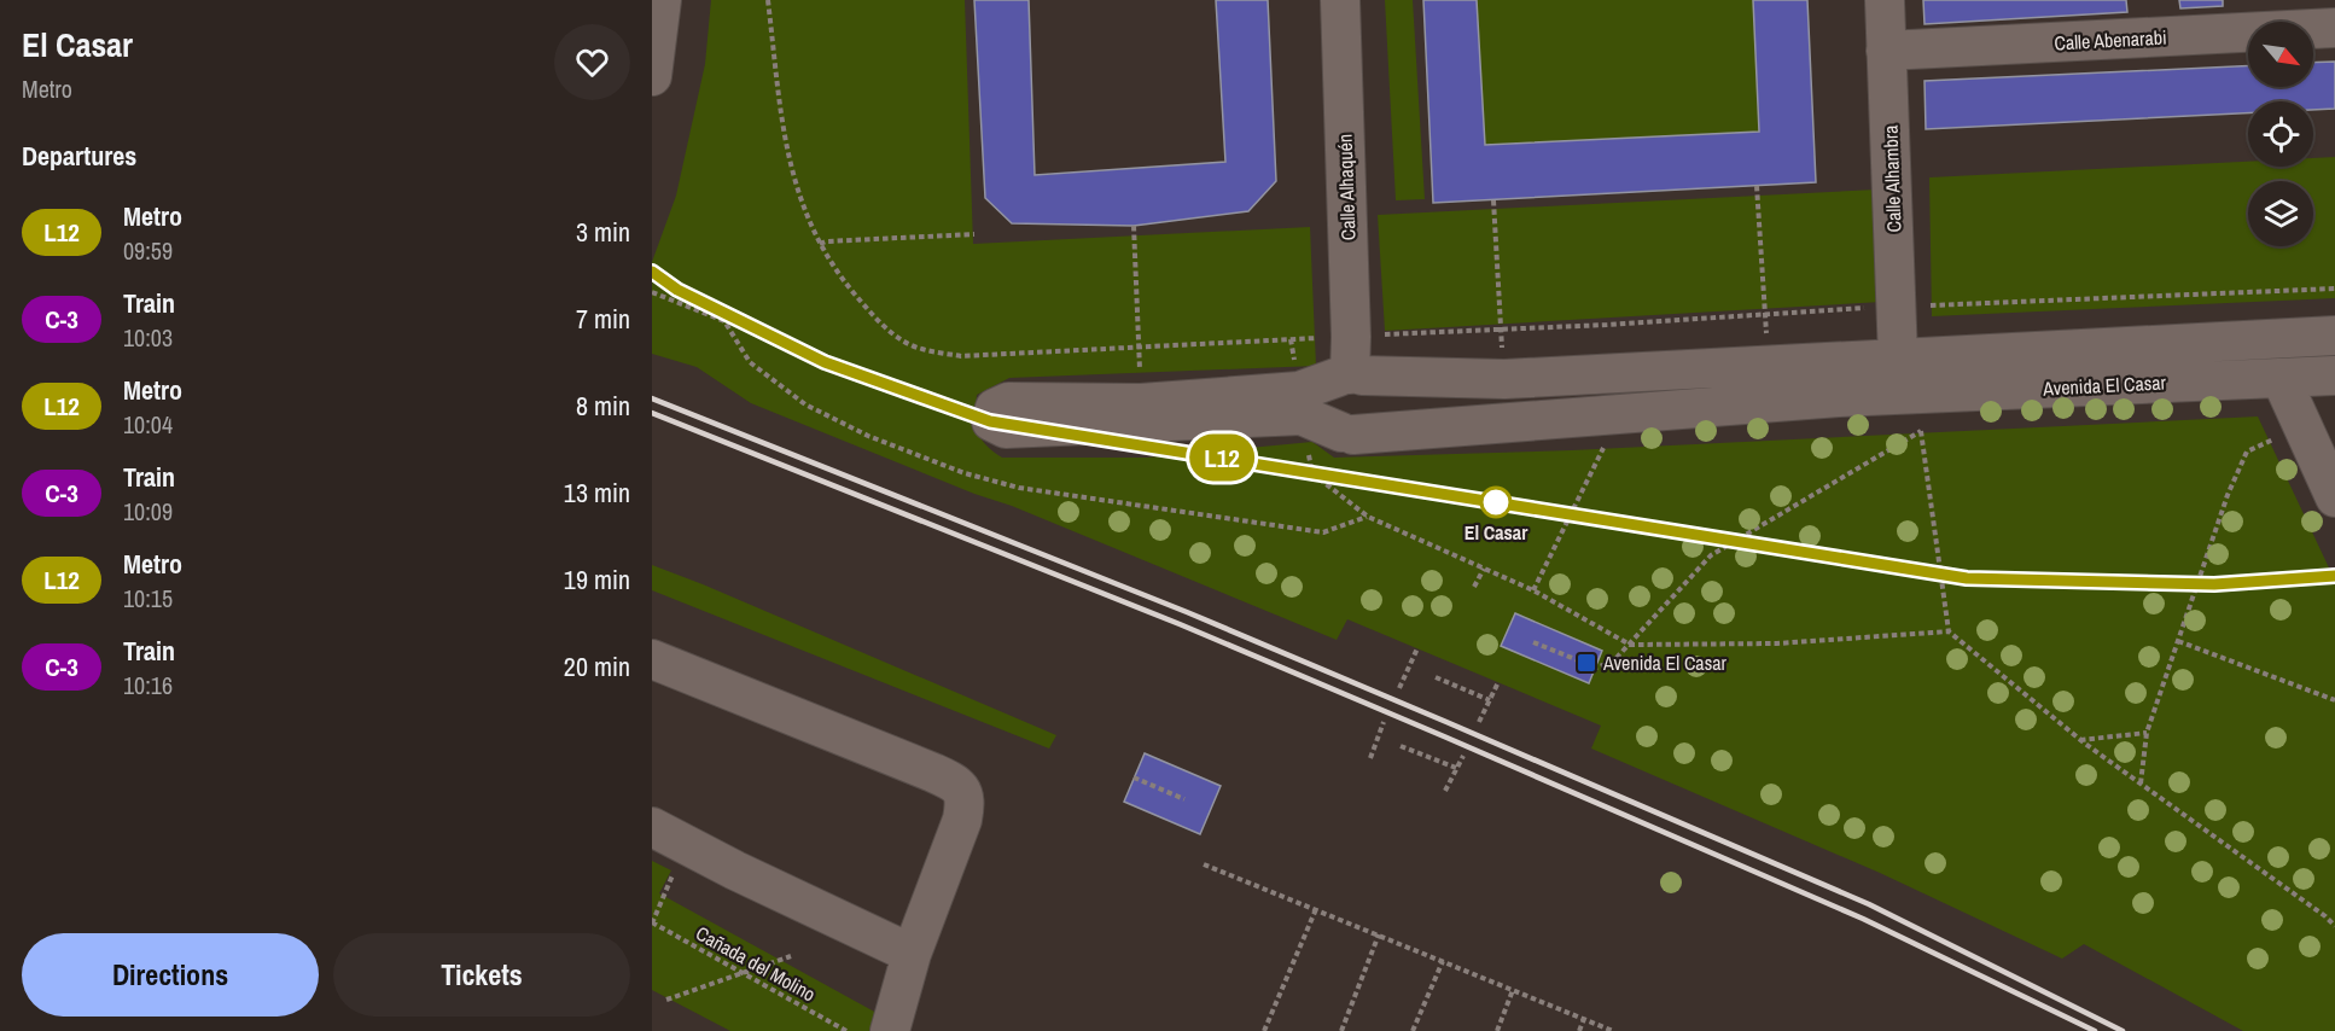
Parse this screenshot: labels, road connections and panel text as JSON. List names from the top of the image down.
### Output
{
  "streets": {
    "street": [
      "Calle Abenarabi",
      "Calle Alhambra",
      "Calle Alhaquén",
      "Avenida El Casar"
    ],
    "path": ["Cañada del Molino"]
  },
  "crossings": [
    ["Calle Abenarabi", "Calle Alhambra"],
    ["Calle Alhambra", "Avenida El Casar"],
    ["Calle Alhaquén", "Avenida El Casar"]
  ],
  "places": {
    "other": ["El Casar"],
    "transit": ["Avenida El Casar"]
  },
  "lines": ["metro line L12"],
  "north": "bottom right",
  "page": {
    "heading": [
      ["El Casar", "Metro"],
      "Departures"
    ],
    "on_map": "L12",
    "list": [
      {
        "mark": "L12",
        "name": "Metro",
        "note": "09:59",
        "value": "3 min"
      },
      {
        "mark": "C-3",
        "name": "Train",
        "note": "10:03",
        "value": "7 min"
      },
      {
        "mark": "L12",
        "name": "Metro",
        "note": "10:04",
        "value": "8 min"
      },
      {
        "mark": "C-3",
        "name": "Train",
        "note": "10:09",
        "value": "13 min"
      },
      {
        "mark": "L12",
        "name": "Metro",
        "note": "10:15",
        "value": "19 min"
      },
      {
        "mark": "C-3",
        "name": "Train",
        "note": "10:16",
        "value": "20 min"
      }
    ],
    "buttons": ["Directions", "Tickets"]
  }
}
